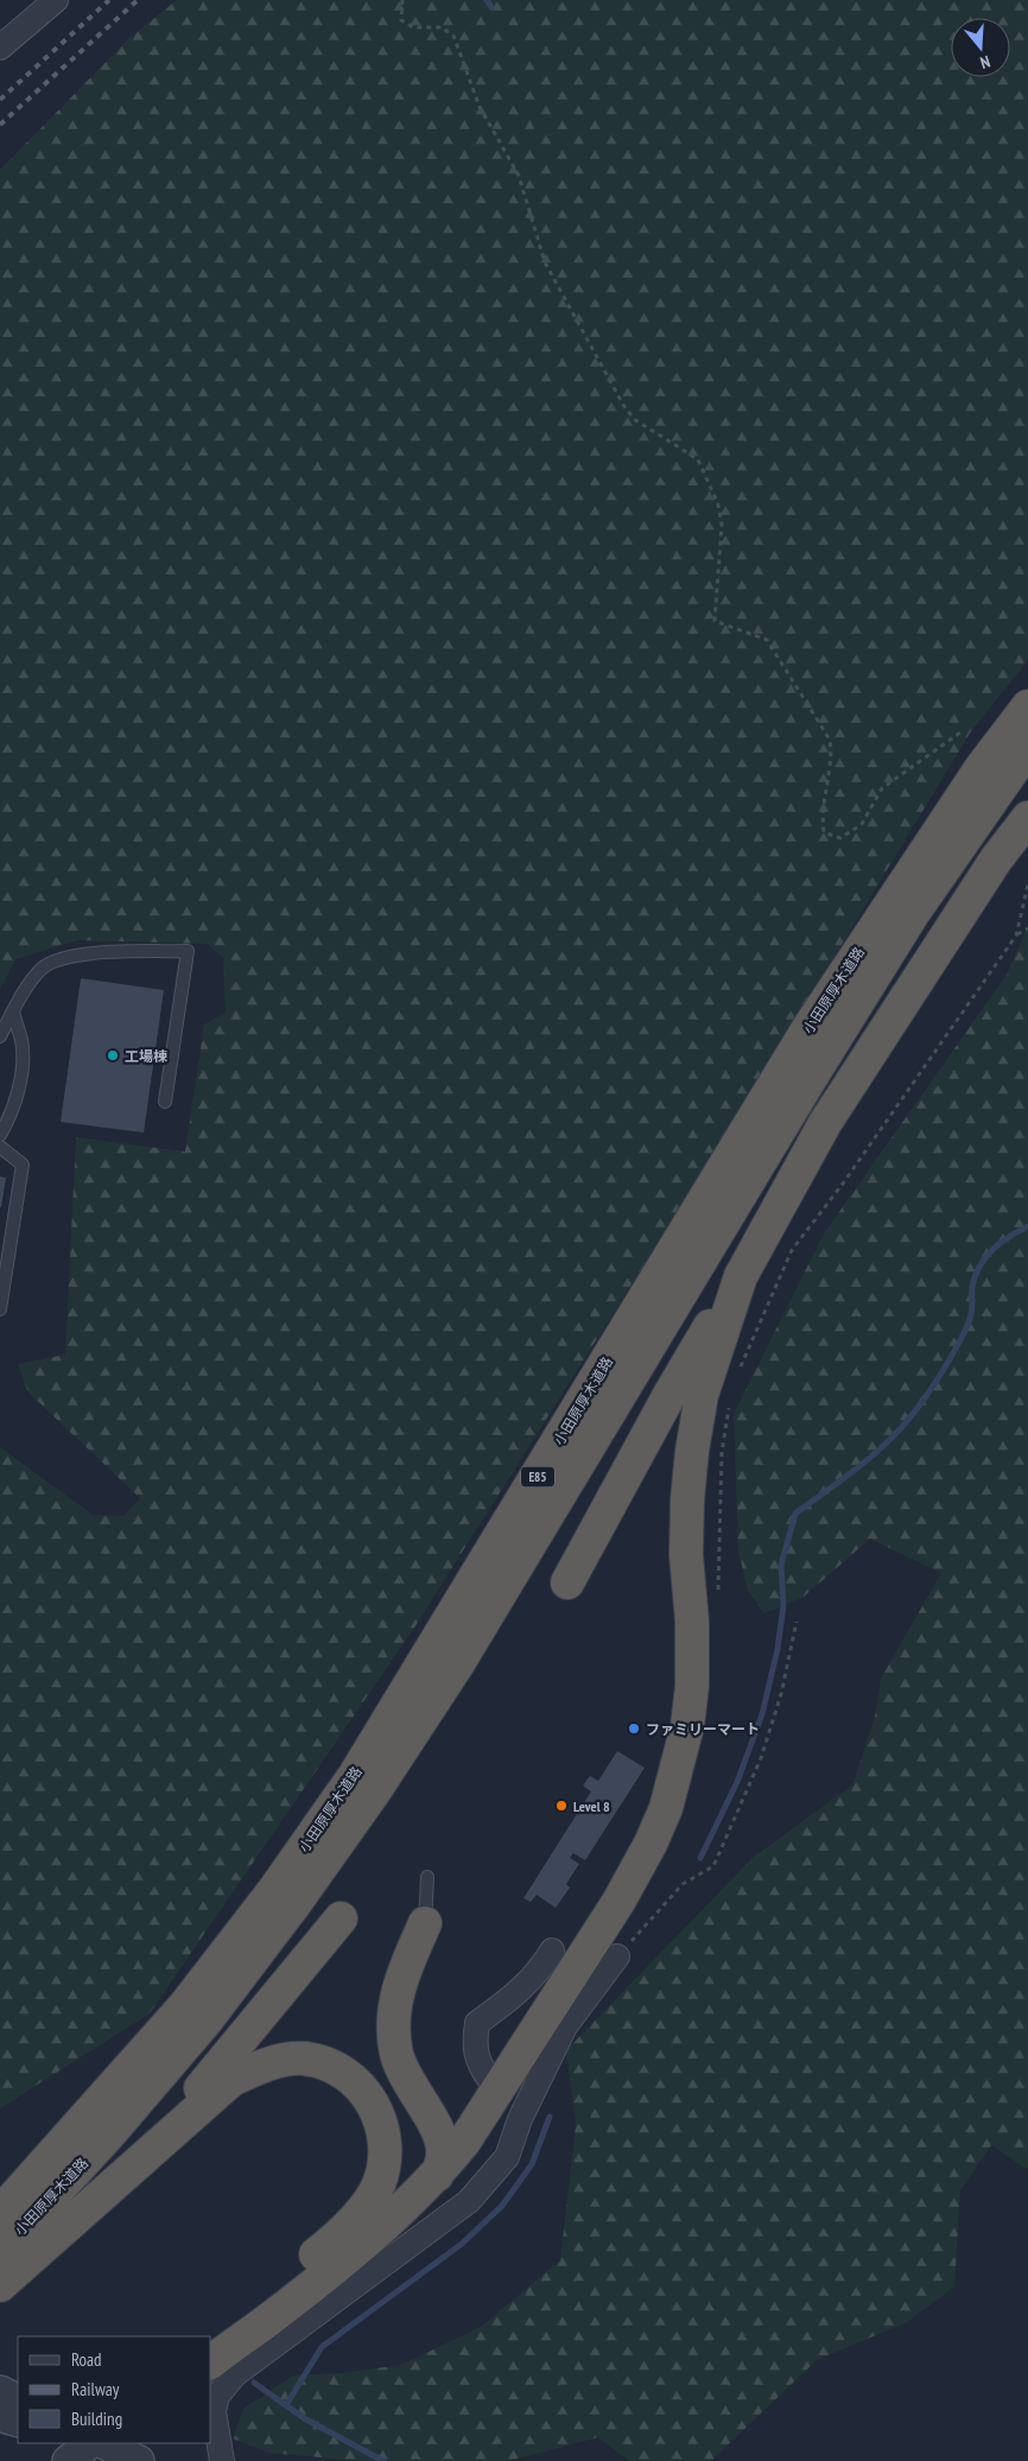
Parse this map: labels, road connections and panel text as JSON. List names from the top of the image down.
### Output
{
  "streets": {
    "highway": ["小田原厚木道路", "E85"]
  },
  "places": ["工場棟", "ファミリーマート", "Level 8"],
  "legend": ["Road", "Railway", "Building"],
  "north": "bottom"
}
